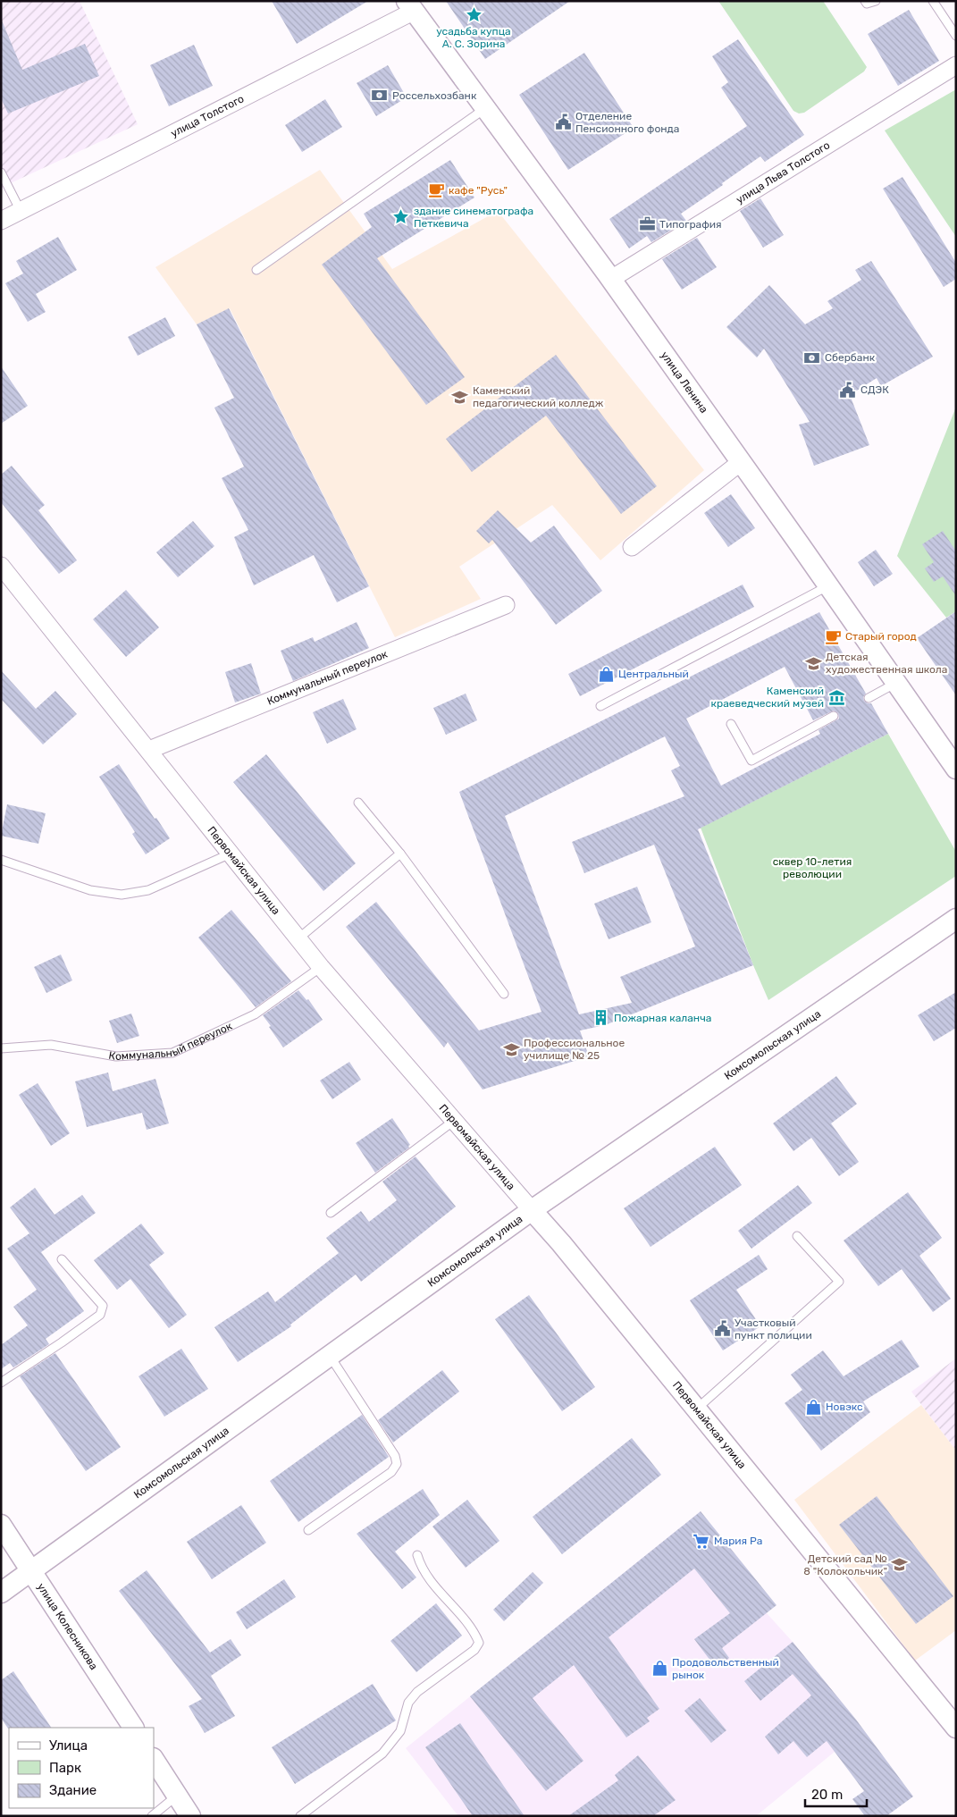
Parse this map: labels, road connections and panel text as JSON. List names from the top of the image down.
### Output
{
  "streets": {
    "street": [
      "улица Толстого",
      "улица Льва Толстого",
      "улица Ленина",
      "Коммунальный переулок",
      "Первомайская улица",
      "Комсомольская улица",
      "улица Колесникова"
    ]
  },
  "crossings": [
    ["улица Толстого", "улица Ленина"],
    ["улица Льва Толстого", "улица Ленина"],
    ["Коммунальный переулок", "Первомайская улица"],
    ["Первомайская улица", "Комсомольская улица"],
    ["Комсомольская улица", "улица Колесникова"]
  ],
  "parks": ["сквер 10-летия революции"],
  "places": {
    "place": ["усадьба купца А. С. Зорина", "здание синематографа Петкевича"],
    "bank": ["Россельхозбанк", "Сбербанк"],
    "public building": ["Отделение Пенсионного фонда", "СДЭК", "Участковый пункт полиции"],
    "cafe": ["кафе \"Русь\"", "Старый город"],
    "office": ["Типография"],
    "school or university": [
      "Каменский педагогический колледж",
      "Детская художественная школа",
      "Профессиональное училище № 25",
      "Детский сад № 8 \"Колокольчик\""
    ],
    "shop": ["Центральный", "Новэкс", "Продовольственный рынок"],
    "museum": ["Каменский краеведческий музей"],
    "building": ["Пожарная каланча"],
    "supermarket": ["Мария Ра"]
  },
  "legend": ["Улица", "Парк", "Здание"],
  "scale_bar": "20 m"
}
